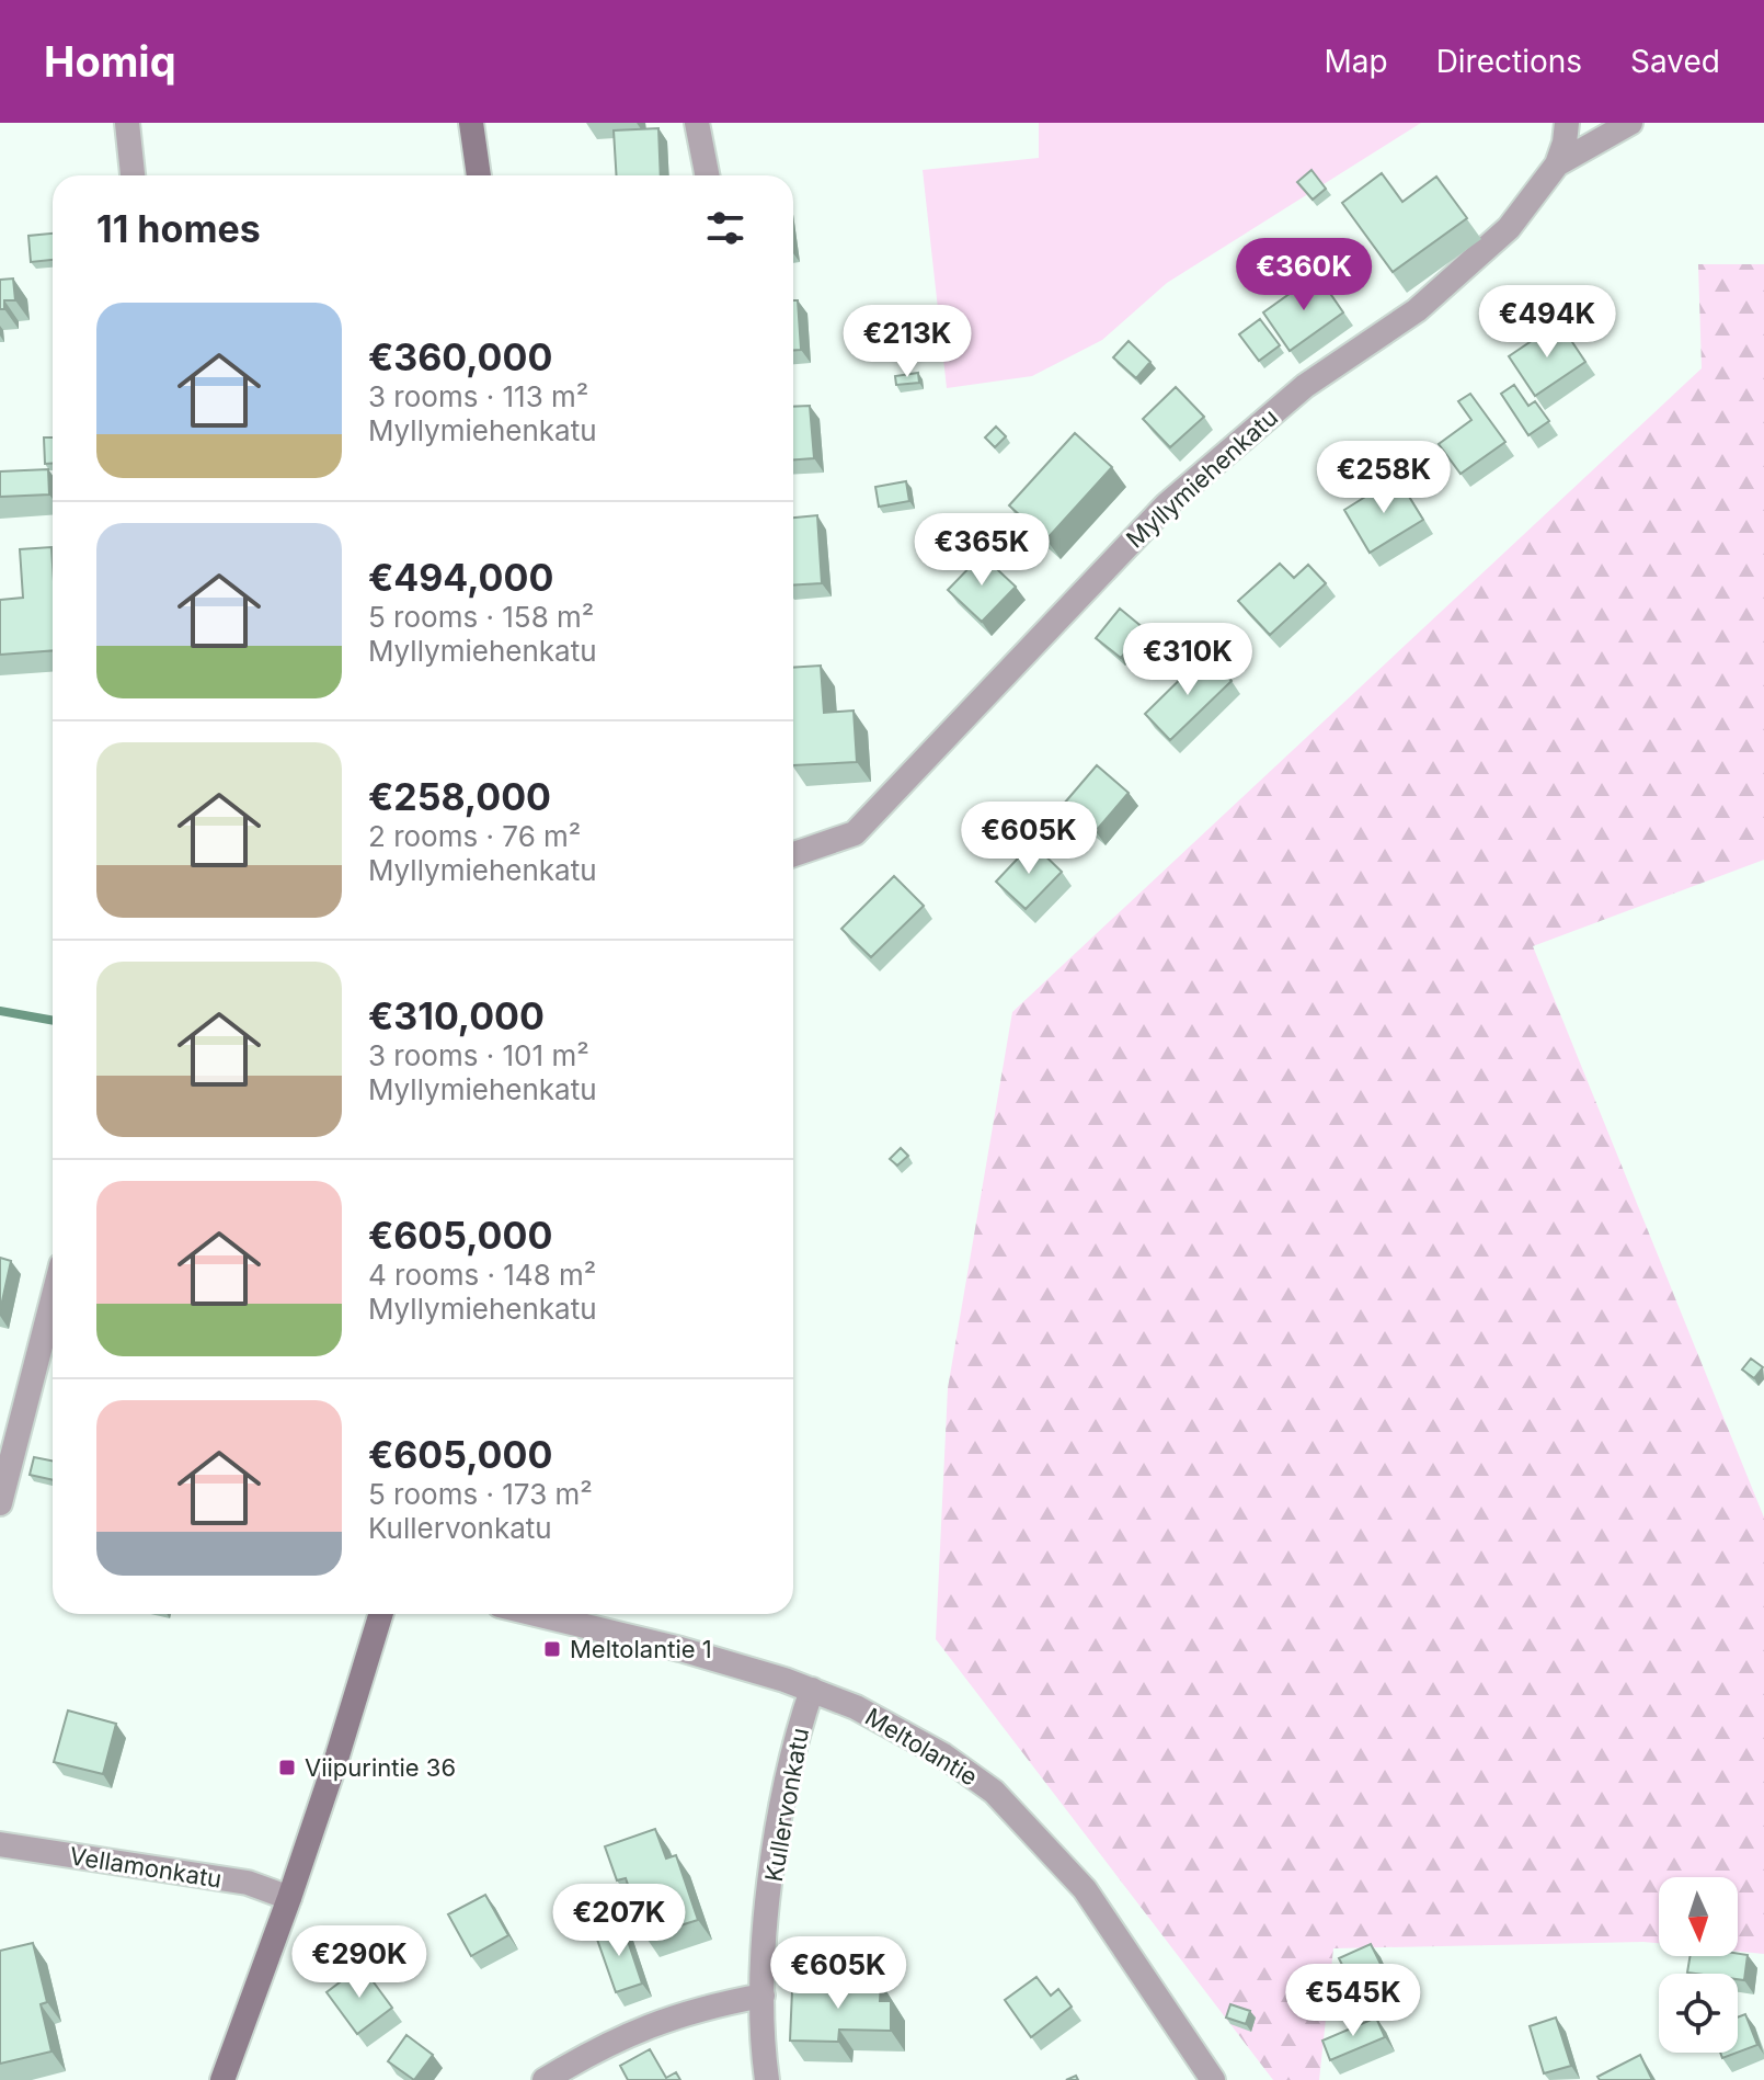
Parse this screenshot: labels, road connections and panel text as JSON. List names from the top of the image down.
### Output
{
  "streets": {
    "street": [
      "Myllymiehenkatu",
      "Meltolantie",
      "Kullervonkatu",
      "Vellamonkatu"
    ]
  },
  "crossings": [
    ["Meltolantie", "Kullervonkatu"]
  ],
  "places": {
    "transit": ["Meltolantie 1", "Viipurintie 36"]
  },
  "north": "bottom",
  "page": {
    "header": "Homiq",
    "nav": ["Map", "Directions", "Saved"],
    "heading": "11 homes",
    "price": [
      "€360K",
      "€494K",
      "€213K",
      "€258K",
      "€365K",
      "€310K",
      "€605K",
      "€207K",
      "€290K",
      "€605K",
      "€545K"
    ],
    "list": [
      {
        "name": "€360,000",
        "note": "3 rooms · 113 m² · Myllymiehenkatu"
      },
      {
        "name": "€494,000",
        "note": "5 rooms · 158 m² · Myllymiehenkatu"
      },
      {
        "name": "€258,000",
        "note": "2 rooms · 76 m² · Myllymiehenkatu"
      },
      {
        "name": "€310,000",
        "note": "3 rooms · 101 m² · Myllymiehenkatu"
      },
      {
        "name": "€605,000",
        "note": "4 rooms · 148 m² · Myllymiehenkatu"
      },
      {
        "name": "€605,000",
        "note": "5 rooms · 173 m² · Kullervonkatu"
      }
    ]
  }
}
